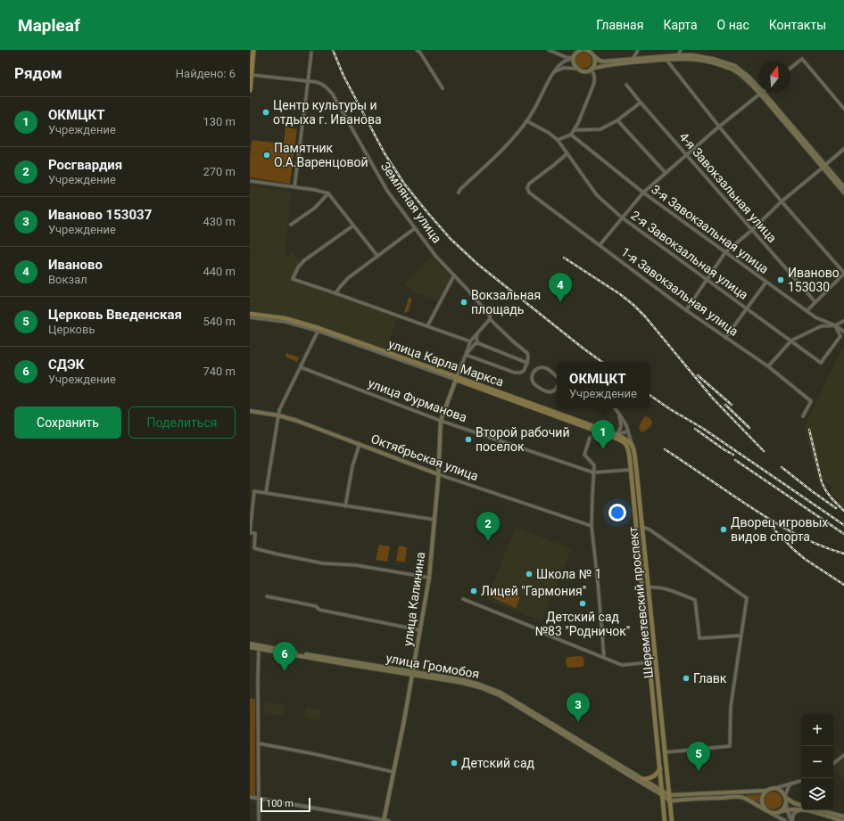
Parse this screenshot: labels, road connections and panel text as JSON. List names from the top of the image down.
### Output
{
  "streets": {
    "main road": [
      "улица Карла Маркса",
      "Октябрьская улица",
      "улица Калинина",
      "Шереметевский проспект",
      "улица Громобоя"
    ],
    "street": [
      "4-я Завокзальная улица",
      "Земляная улица",
      "3-я Завокзальная улица",
      "2-я Завокзальная улица",
      "1-я Завокзальная улица",
      "улица Фурманова"
    ]
  },
  "crossings": [
    ["3-я Завокзальная улица", "2-я Завокзальная улица"],
    ["2-я Завокзальная улица", "1-я Завокзальная улица"],
    ["улица Карла Маркса", "улица Калинина"],
    ["улица Карла Маркса", "Шереметевский проспект"],
    ["улица Фурманова", "улица Калинина"],
    ["улица Фурманова", "Шереметевский проспект"],
    ["Октябрьская улица", "улица Калинина"],
    ["улица Калинина", "улица Громобоя"],
    ["Шереметевский проспект", "улица Громобоя"]
  ],
  "places": [
    "Центр культуры и отдыха г. Иванова",
    "Памятник О.А.Варенцовой",
    "Иваново 153030",
    "Вокзальная площадь",
    "Второй рабочий поселок",
    "Дворец игровых видов спорта",
    "Школа № 1",
    "Лицей \"Гармония\"",
    "Детский сад №83 \"Родничок\"",
    "Главк",
    "Детский сад"
  ],
  "scale_bar": "100 m",
  "north": "top",
  "page": {
    "header": "Mapleaf",
    "nav": [
      "Главная",
      "Карта",
      "О нас",
      "Контакты"
    ],
    "heading": ["Рядом", "Найдено: 6"],
    "list": [
      {
        "mark": "1",
        "name": "ОКМЦКТ",
        "note": "Учреждение",
        "value": "130 m"
      },
      {
        "mark": "2",
        "name": "Росгвардия",
        "note": "Учреждение",
        "value": "270 m"
      },
      {
        "mark": "3",
        "name": "Иваново 153037",
        "note": "Учреждение",
        "value": "430 m"
      },
      {
        "mark": "4",
        "name": "Иваново",
        "note": "Вокзал",
        "value": "440 m"
      },
      {
        "mark": "5",
        "name": "Церковь Введенская",
        "note": "Церковь",
        "value": "540 m"
      },
      {
        "mark": "6",
        "name": "СДЭК",
        "note": "Учреждение",
        "value": "740 m"
      }
    ],
    "pins": [
      "4",
      "1",
      "2",
      "6",
      "3",
      "5"
    ],
    "popup": ["ОКМЦКТ", "Учреждение"],
    "buttons": ["Сохранить", "Поделиться"],
    "map_buttons": ["+", "−"],
    "scale": "100 m"
  }
}
